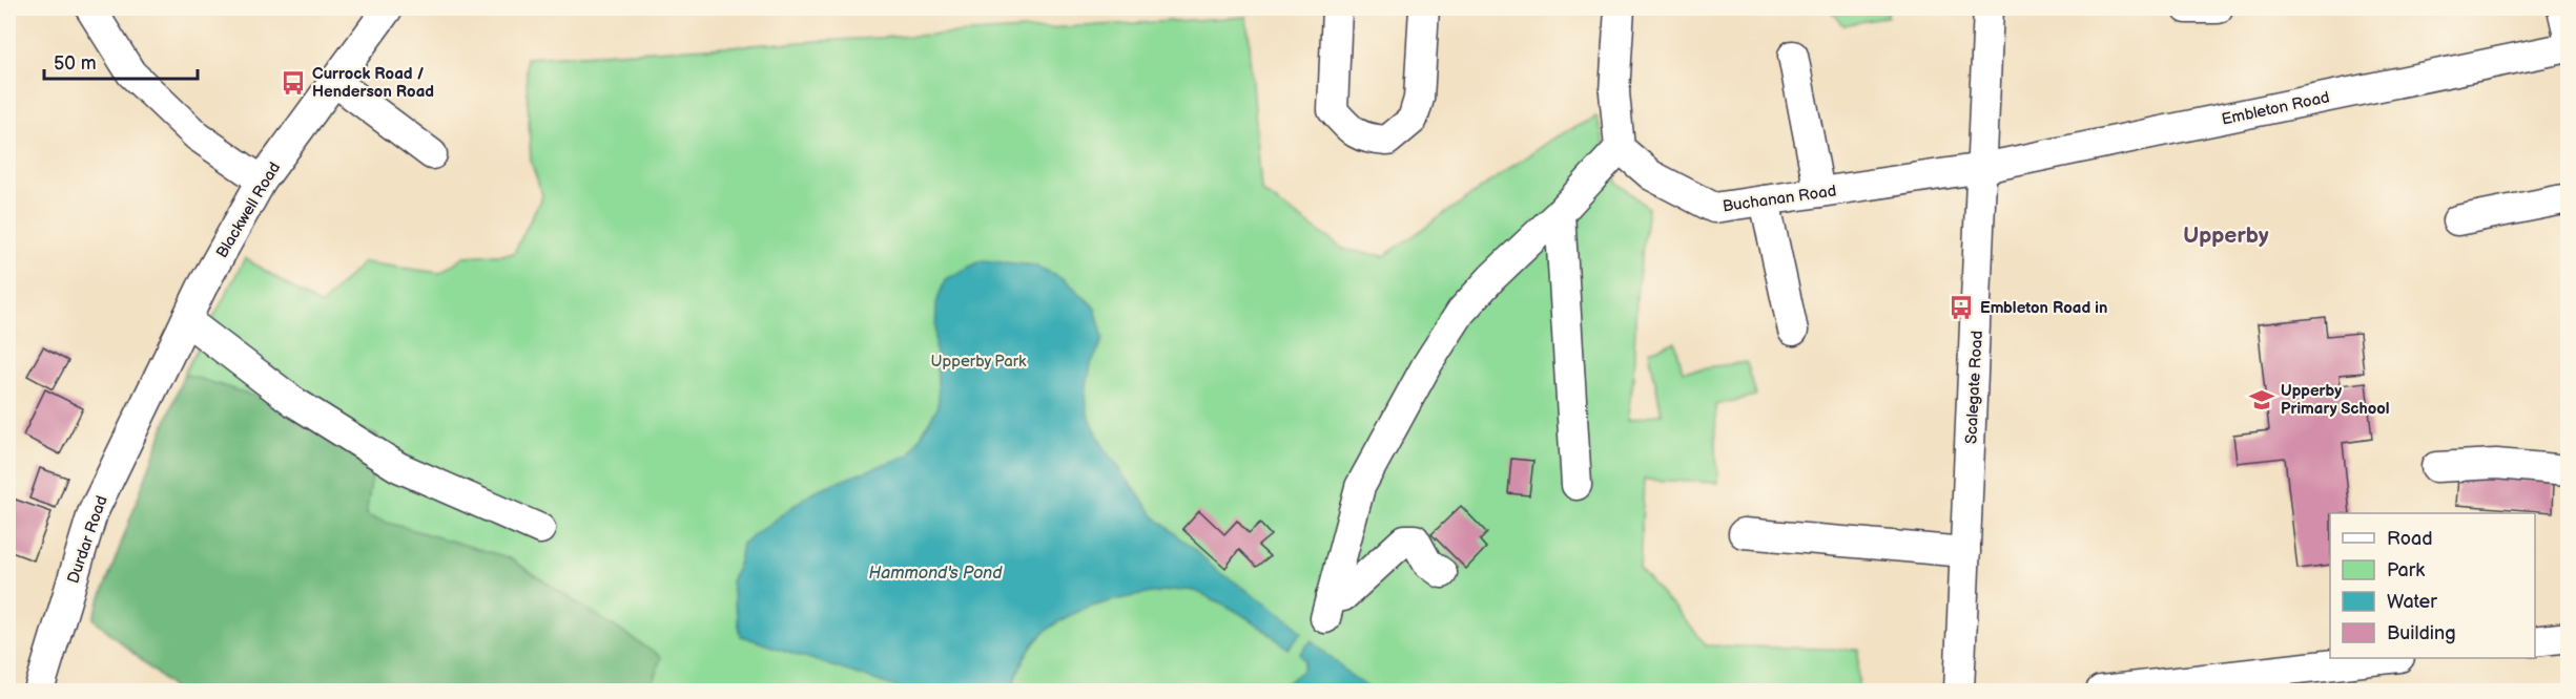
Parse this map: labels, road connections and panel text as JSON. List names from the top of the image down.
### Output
{
  "streets": {
    "street": [
      "Embleton Road",
      "Buchanan Road",
      "Blackwell Road",
      "Scalegate Road",
      "Durdar Road"
    ]
  },
  "crossings": [
    ["Embleton Road", "Buchanan Road"],
    ["Embleton Road", "Scalegate Road"],
    ["Buchanan Road", "Scalegate Road"],
    ["Blackwell Road", "Durdar Road"]
  ],
  "districts": ["Upperby"],
  "water": ["Hammond's Pond"],
  "parks": ["Upperby Park"],
  "places": {
    "bus stop": ["Currock Road / Henderson Road", "Embleton Road in"],
    "school or university": ["Upperby Primary School"]
  },
  "legend": [
    "Road",
    "Park",
    "Water",
    "Building"
  ],
  "scale_bar": "50 m"
}
